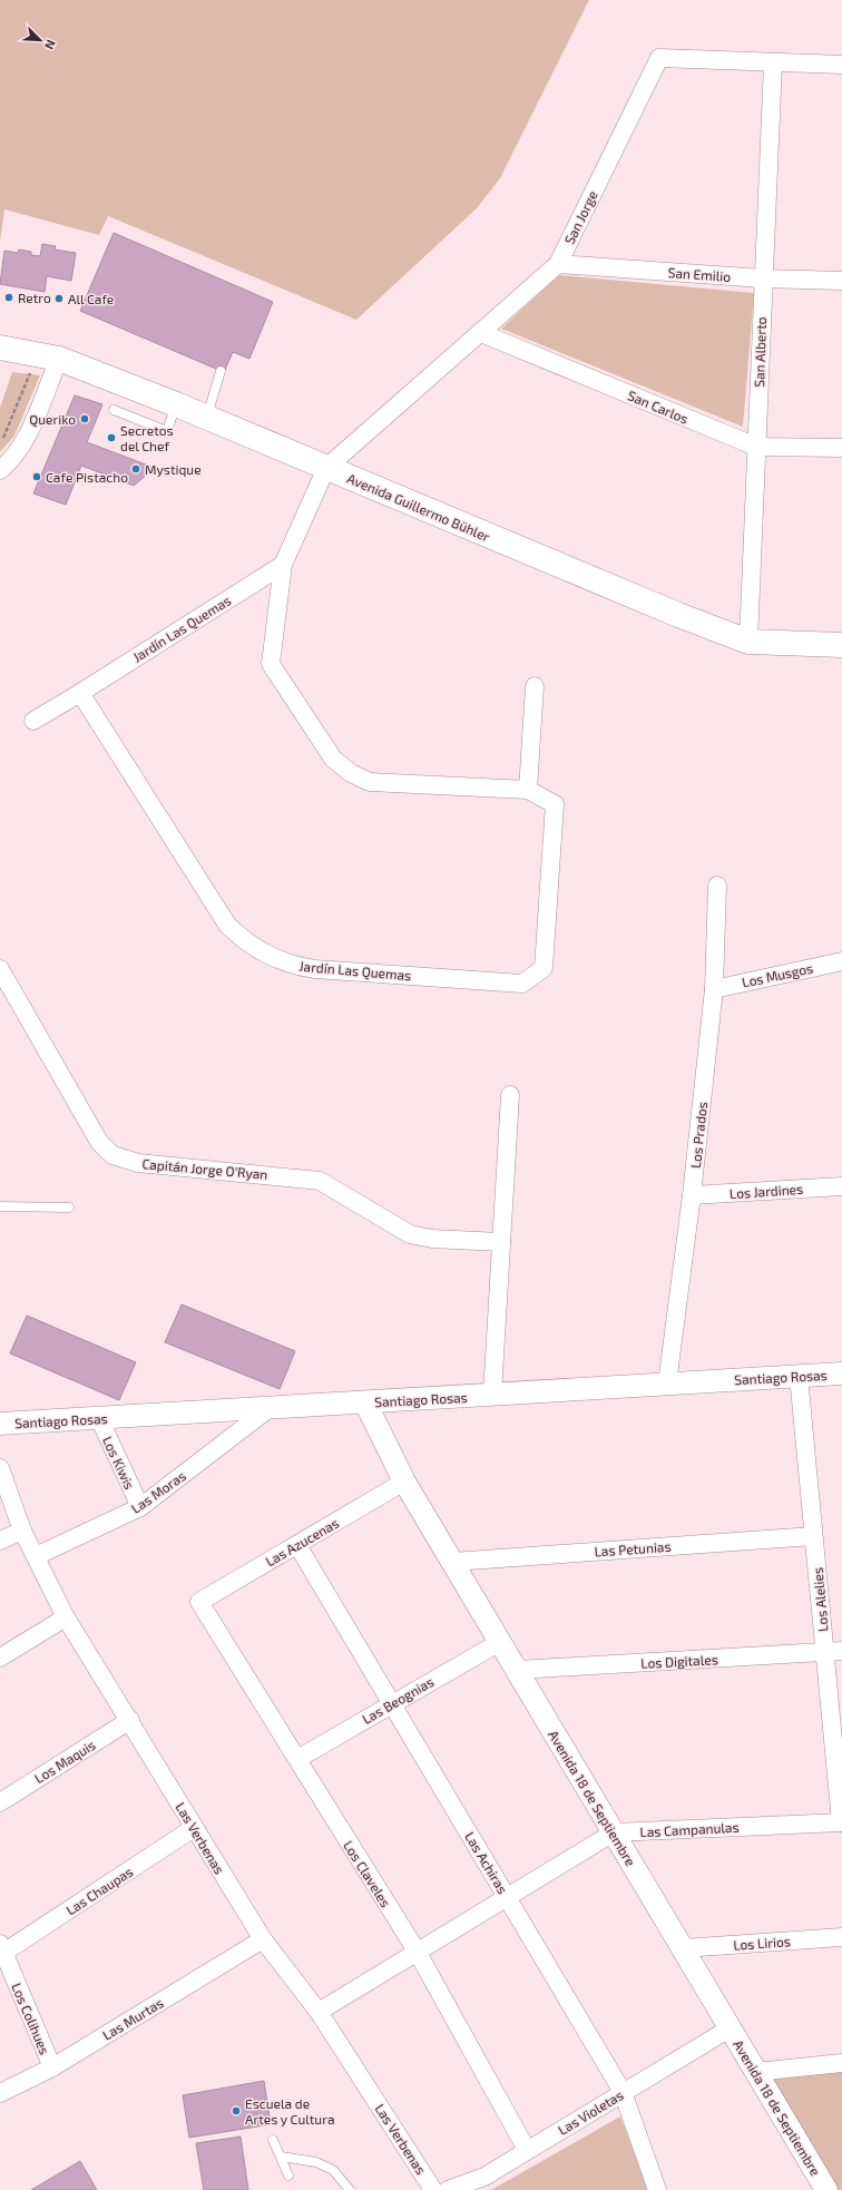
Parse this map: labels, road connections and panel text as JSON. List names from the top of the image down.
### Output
{
  "streets": {
    "main road": ["Avenida Guillermo Bühler"],
    "street": [
      "San Jorge",
      "San Emilio",
      "San Alberto",
      "San Carlos",
      "Jardín Las Quemas",
      "Los Musgos",
      "Los Prados",
      "Capitán Jorge O'Ryan",
      "Los Jardines",
      "Santiago Rosas",
      "Los Kiwis",
      "Las Moras",
      "Las Azucenas",
      "Las Petunias",
      "Los Alelies",
      "Los Digitales",
      "Las Beognias",
      "Los Maquis",
      "Avenida 18 de Septiembre",
      "Las Campanulas",
      "Las Verbenas",
      "Las Achiras",
      "Los Claveles",
      "Las Chaupas",
      "Los Lirios",
      "Los Colihues",
      "Las Murtas",
      "Las Violetas"
    ]
  },
  "crossings": [
    ["San Jorge", "San Emilio"],
    ["San Jorge", "San Alberto"],
    ["San Jorge", "San Carlos"],
    ["San Jorge", "Avenida Guillermo Bühler"],
    ["San Jorge", "Jardín Las Quemas"],
    ["San Emilio", "San Alberto"],
    ["San Alberto", "San Carlos"],
    ["San Alberto", "Avenida Guillermo Bühler"],
    ["Avenida Guillermo Bühler", "Jardín Las Quemas"],
    ["Los Musgos", "Los Prados"],
    ["Los Prados", "Los Jardines"],
    ["Los Prados", "Santiago Rosas"],
    ["Santiago Rosas", "Los Kiwis"],
    ["Santiago Rosas", "Las Moras"],
    ["Santiago Rosas", "Los Alelies"],
    ["Santiago Rosas", "Avenida 18 de Septiembre"],
    ["Los Kiwis", "Las Moras"],
    ["Las Moras", "Las Verbenas"],
    ["Las Azucenas", "Avenida 18 de Septiembre"],
    ["Las Azucenas", "Las Achiras"],
    ["Las Azucenas", "Los Claveles"],
    ["Las Petunias", "Los Alelies"],
    ["Las Petunias", "Avenida 18 de Septiembre"],
    ["Los Alelies", "Los Digitales"],
    ["Los Alelies", "Las Campanulas"],
    ["Los Digitales", "Avenida 18 de Septiembre"],
    ["Las Beognias", "Avenida 18 de Septiembre"],
    ["Las Beognias", "Las Achiras"],
    ["Las Beognias", "Los Claveles"],
    ["Los Maquis", "Las Verbenas"],
    ["Avenida 18 de Septiembre", "Las Campanulas"],
    ["Avenida 18 de Septiembre", "Los Lirios"],
    ["Avenida 18 de Septiembre", "Las Violetas"],
    ["Las Campanulas", "Las Verbenas"],
    ["Las Campanulas", "Las Achiras"],
    ["Las Campanulas", "Los Claveles"],
    ["Las Verbenas", "Las Chaupas"],
    ["Las Verbenas", "Las Murtas"],
    ["Las Achiras", "Las Violetas"],
    ["Los Claveles", "Las Violetas"],
    ["Las Chaupas", "Los Colihues"],
    ["Los Colihues", "Las Murtas"]
  ],
  "places": [
    "Retro",
    "All Cafe",
    "Queriko",
    "Secretos del Chef",
    "Mystique",
    "Cafe Pistacho",
    "Escuela de Artes y Cultura"
  ],
  "north": "bottom right"
}
